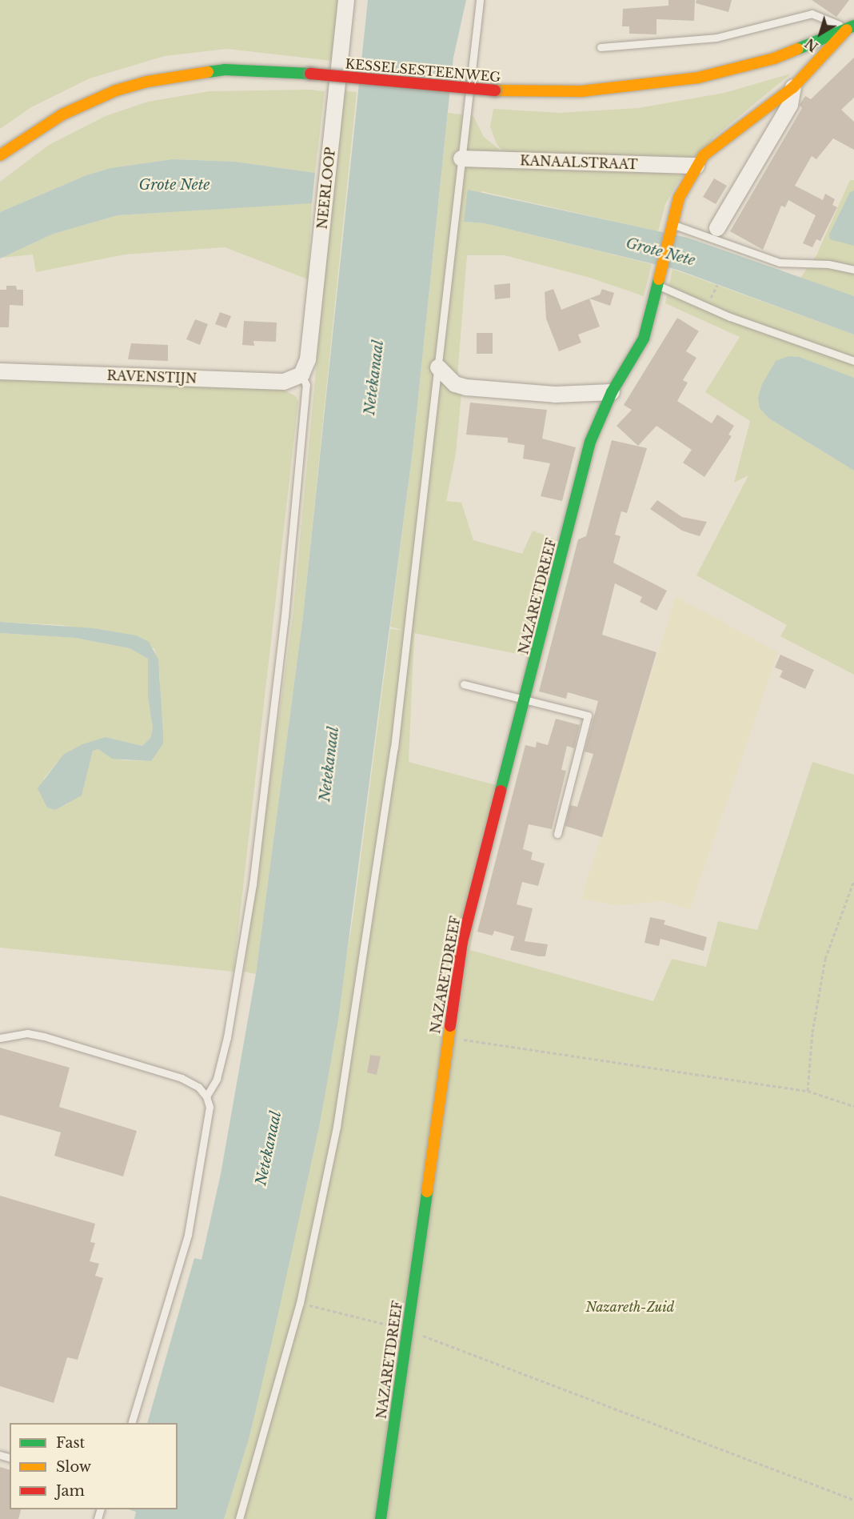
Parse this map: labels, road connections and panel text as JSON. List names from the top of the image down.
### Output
{
  "streets": {
    "street": [
      "KESSELSESTEENWEG",
      "KANAALSTRAAT",
      "NEERLOOP",
      "RAVENSTIJN",
      "NAZARETDREEF"
    ]
  },
  "crossings": [
    ["NEERLOOP", "RAVENSTIJN"]
  ],
  "water": ["Grote Nete", "Netekanaal"],
  "parks": ["Nazareth-Zuid"],
  "legend": ["Fast", "Slow", "Jam"],
  "north": "bottom left"
}
